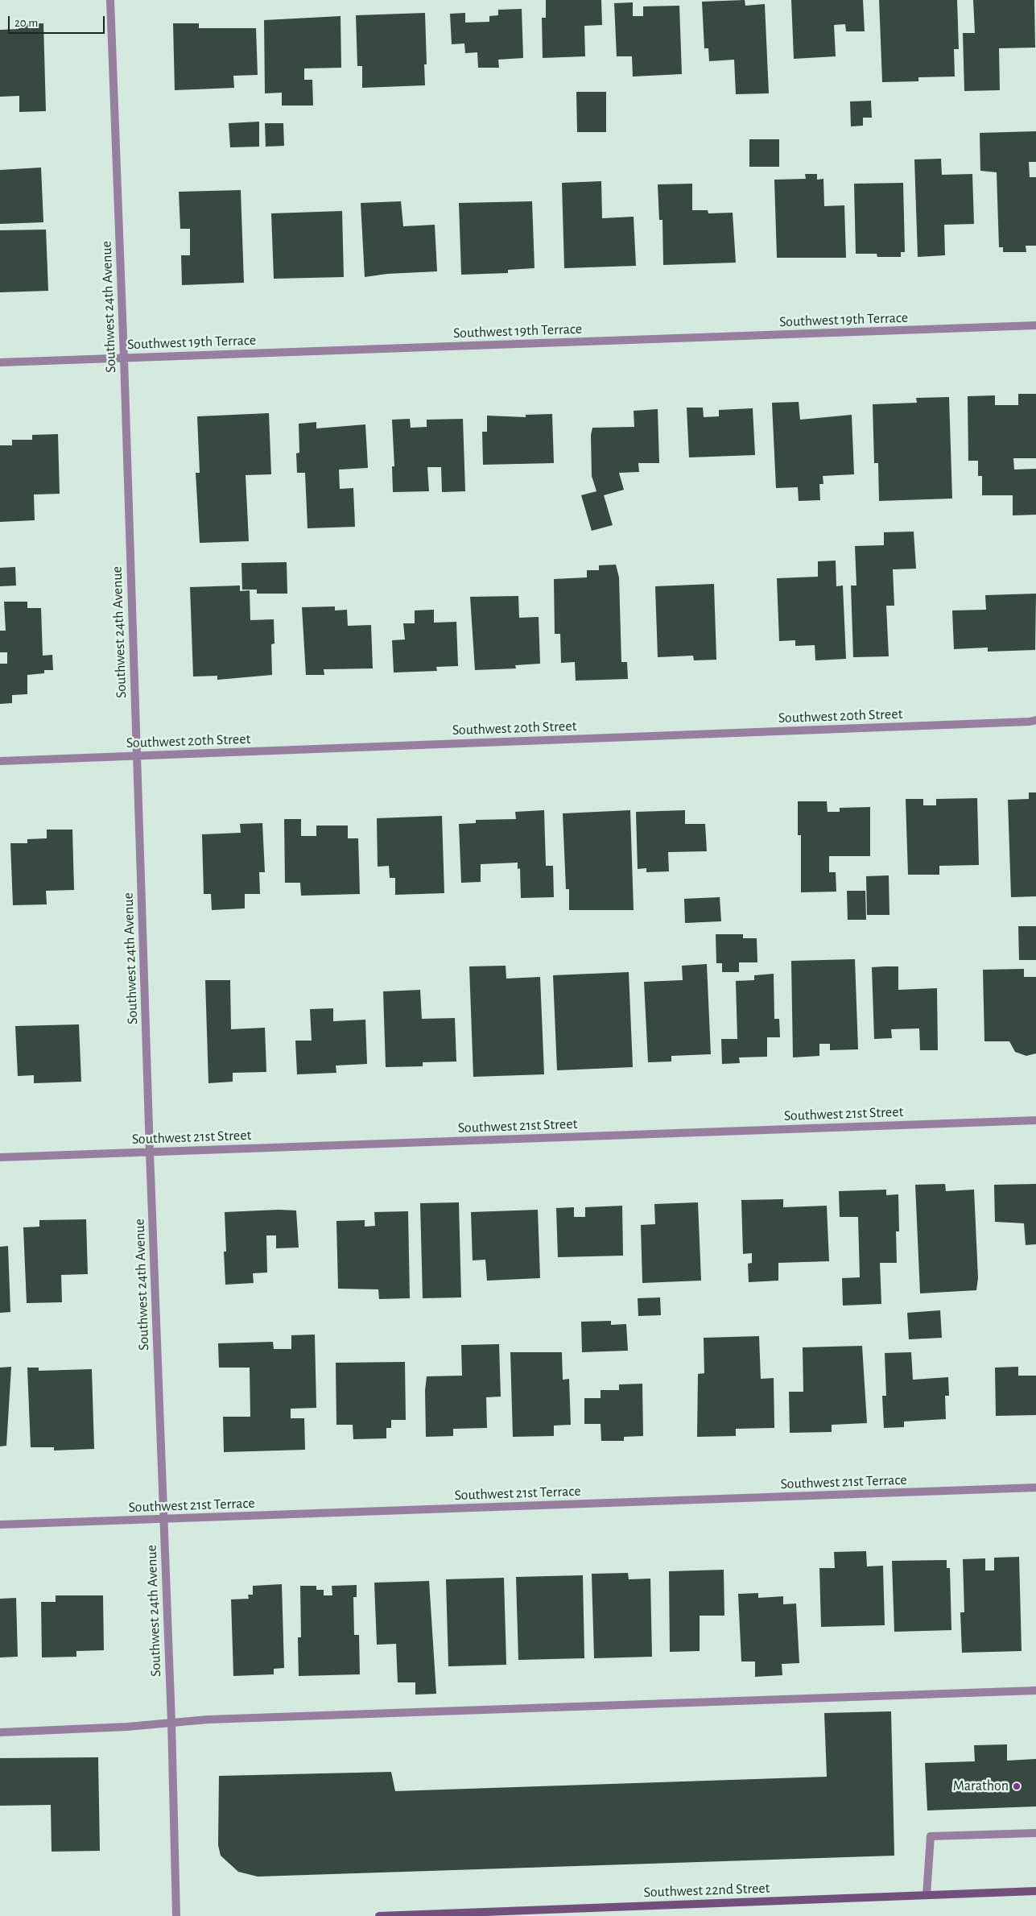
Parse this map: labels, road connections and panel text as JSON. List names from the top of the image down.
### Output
{
  "streets": {
    "main road": ["Southwest 22nd Street"],
    "street": [
      "Southwest 24th Avenue",
      "Southwest 19th Terrace",
      "Southwest 20th Street",
      "Southwest 21st Street",
      "Southwest 21st Terrace"
    ]
  },
  "crossings": [
    ["Southwest 24th Avenue", "Southwest 19th Terrace"],
    ["Southwest 24th Avenue", "Southwest 20th Street"],
    ["Southwest 24th Avenue", "Southwest 21st Street"],
    ["Southwest 24th Avenue", "Southwest 21st Terrace"]
  ],
  "places": ["Marathon"],
  "scale_bar": "20 m"
}
